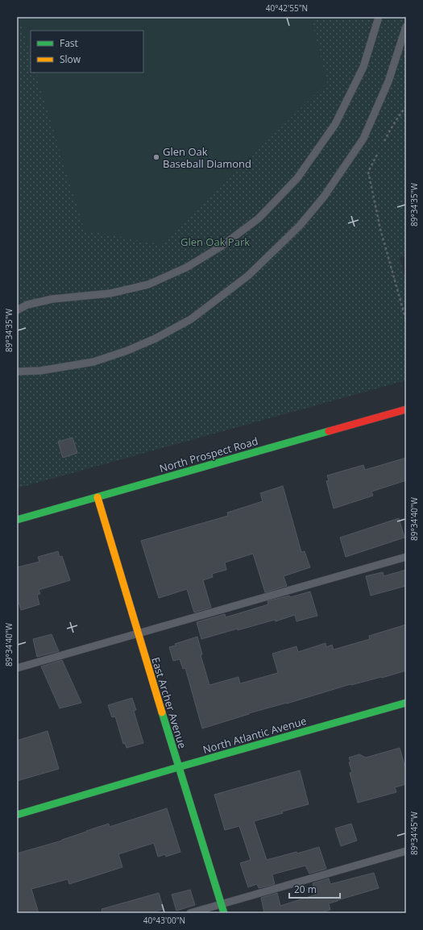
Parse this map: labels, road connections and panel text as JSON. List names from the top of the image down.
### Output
{
  "streets": {
    "street": ["North Prospect Road", "East Archer Avenue", "North Atlantic Avenue"]
  },
  "crossings": [
    ["North Prospect Road", "East Archer Avenue"],
    ["East Archer Avenue", "North Atlantic Avenue"]
  ],
  "parks": ["Glen Oak Park"],
  "places": ["Glen Oak Baseball Diamond"],
  "legend": ["Fast", "Slow"],
  "scale_bar": "20 m",
  "coordinates": [
    "40°42'55\"N",
    "89°34'35\"W",
    "89°34'40\"W",
    "89°34'45\"W",
    "40°43'00\"N"
  ]
}
